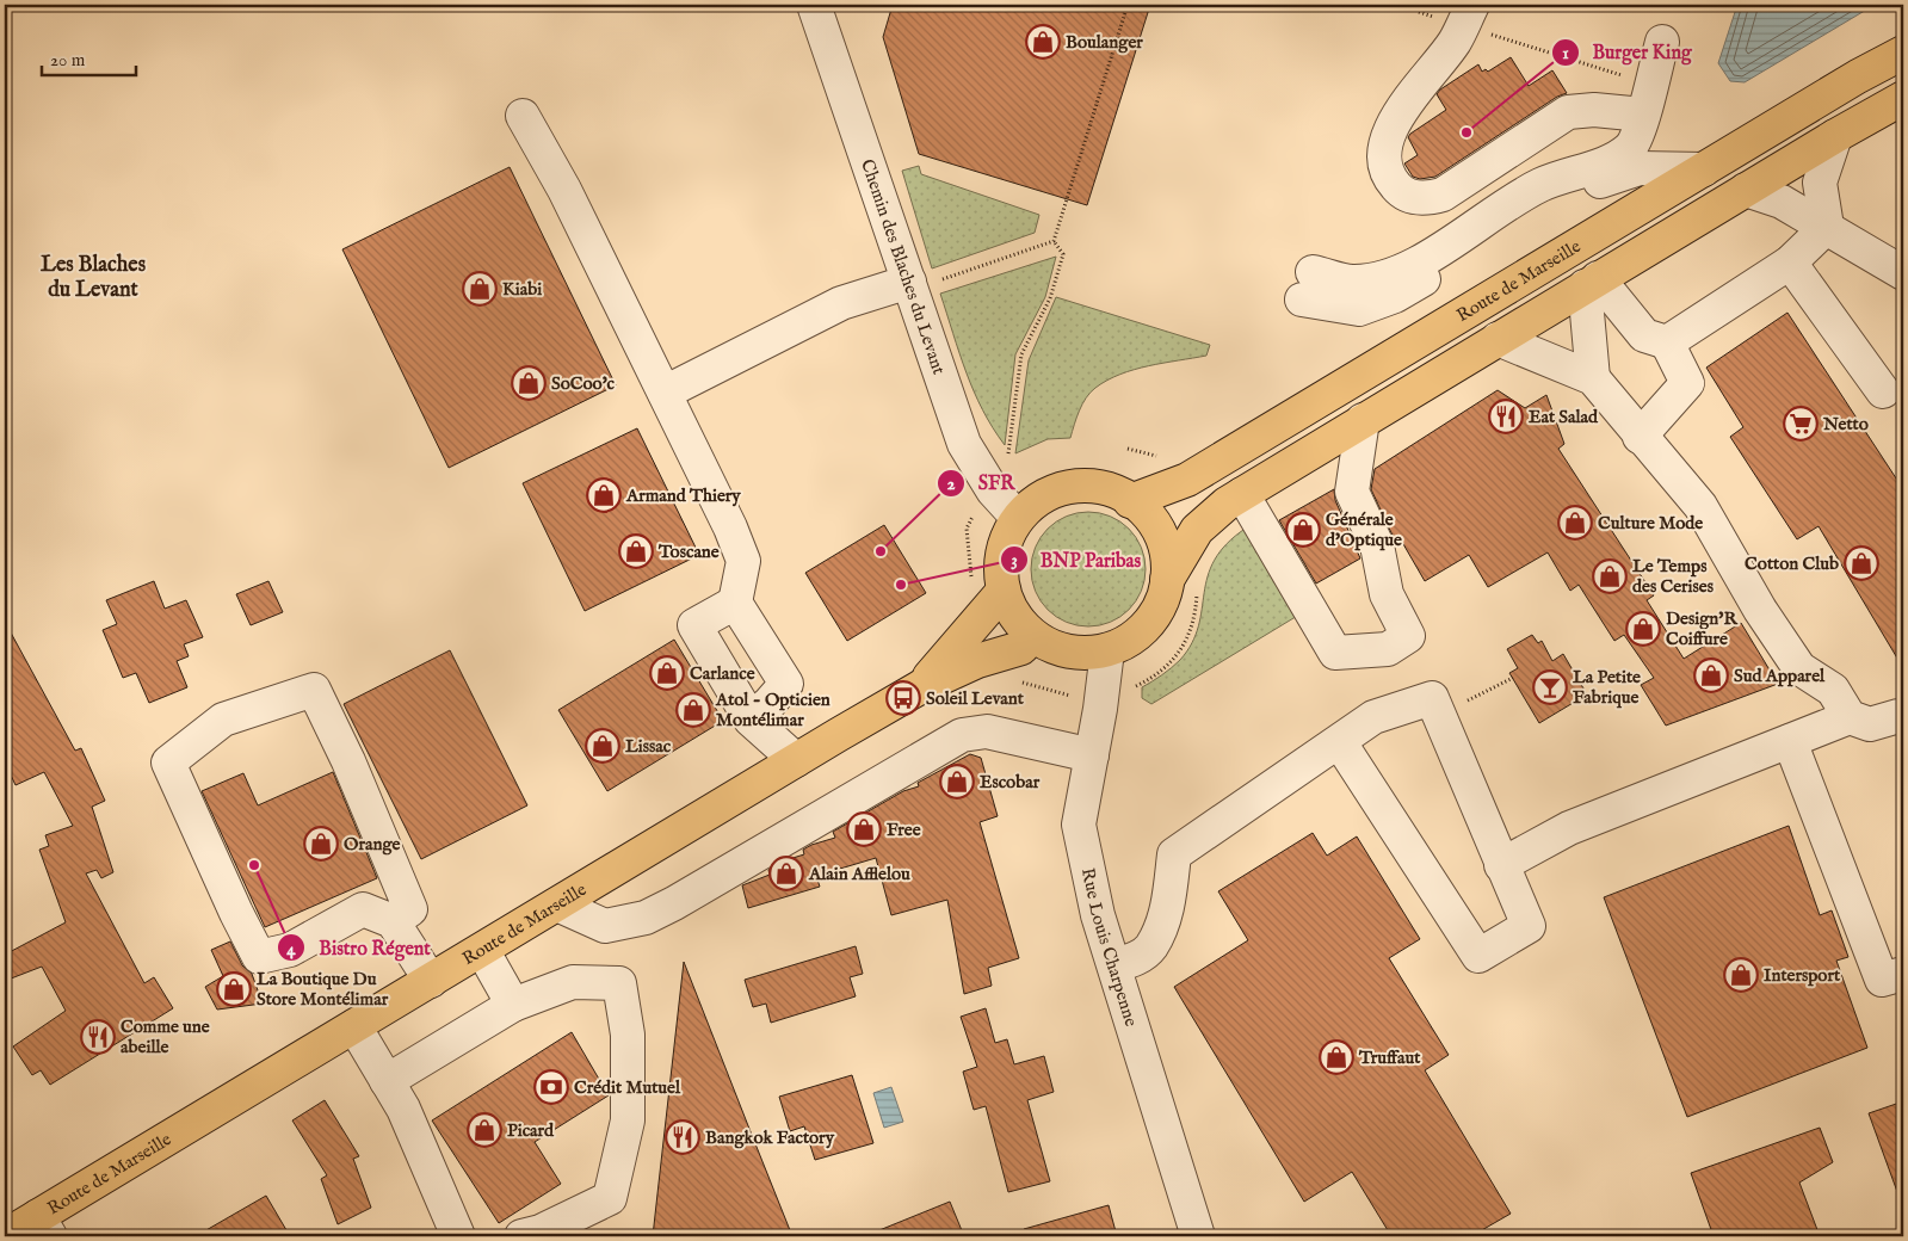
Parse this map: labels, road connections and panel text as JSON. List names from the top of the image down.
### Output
{
  "streets": {
    "main road": ["Route de Marseille"],
    "street": ["Chemin des Blaches du Levant", "Rue Louis Charpenne"]
  },
  "crossings": [
    ["Chemin des Blaches du Levant", "Route de Marseille"],
    ["Chemin des Blaches du Levant", "Rue Louis Charpenne"],
    ["Route de Marseille", "Rue Louis Charpenne"]
  ],
  "districts": ["Les Blaches du Levant"],
  "places": {
    "shop": [
      "Boulanger",
      "Kiabi",
      "SoCoo'c",
      "Armand Thiery",
      "Culture Mode",
      "Générale d'Optique",
      "Toscane",
      "Cotton Club",
      "Le Temps des Cerises",
      "Design'R Coiffure",
      "Carlance",
      "Sud Apparel",
      "Atol - Opticien Montélimar",
      "Lissac",
      "Escobar",
      "Free",
      "Orange",
      "Alain Afflelou",
      "Intersport",
      "La Boutique Du Store Montélimar",
      "Truffaut",
      "Picard"
    ],
    "other": [
      "Burger King",
      "SFR",
      "BNP Paribas",
      "Bistro Régent"
    ],
    "restaurant": ["Eat Salad", "Comme une abeille", "Bangkok Factory"],
    "supermarket": ["Netto"],
    "bar": ["La Petite Fabrique"],
    "bus stop": ["Soleil Levant"],
    "bank": ["Crédit Mutuel"]
  },
  "scale_bar": "20 m"
}
